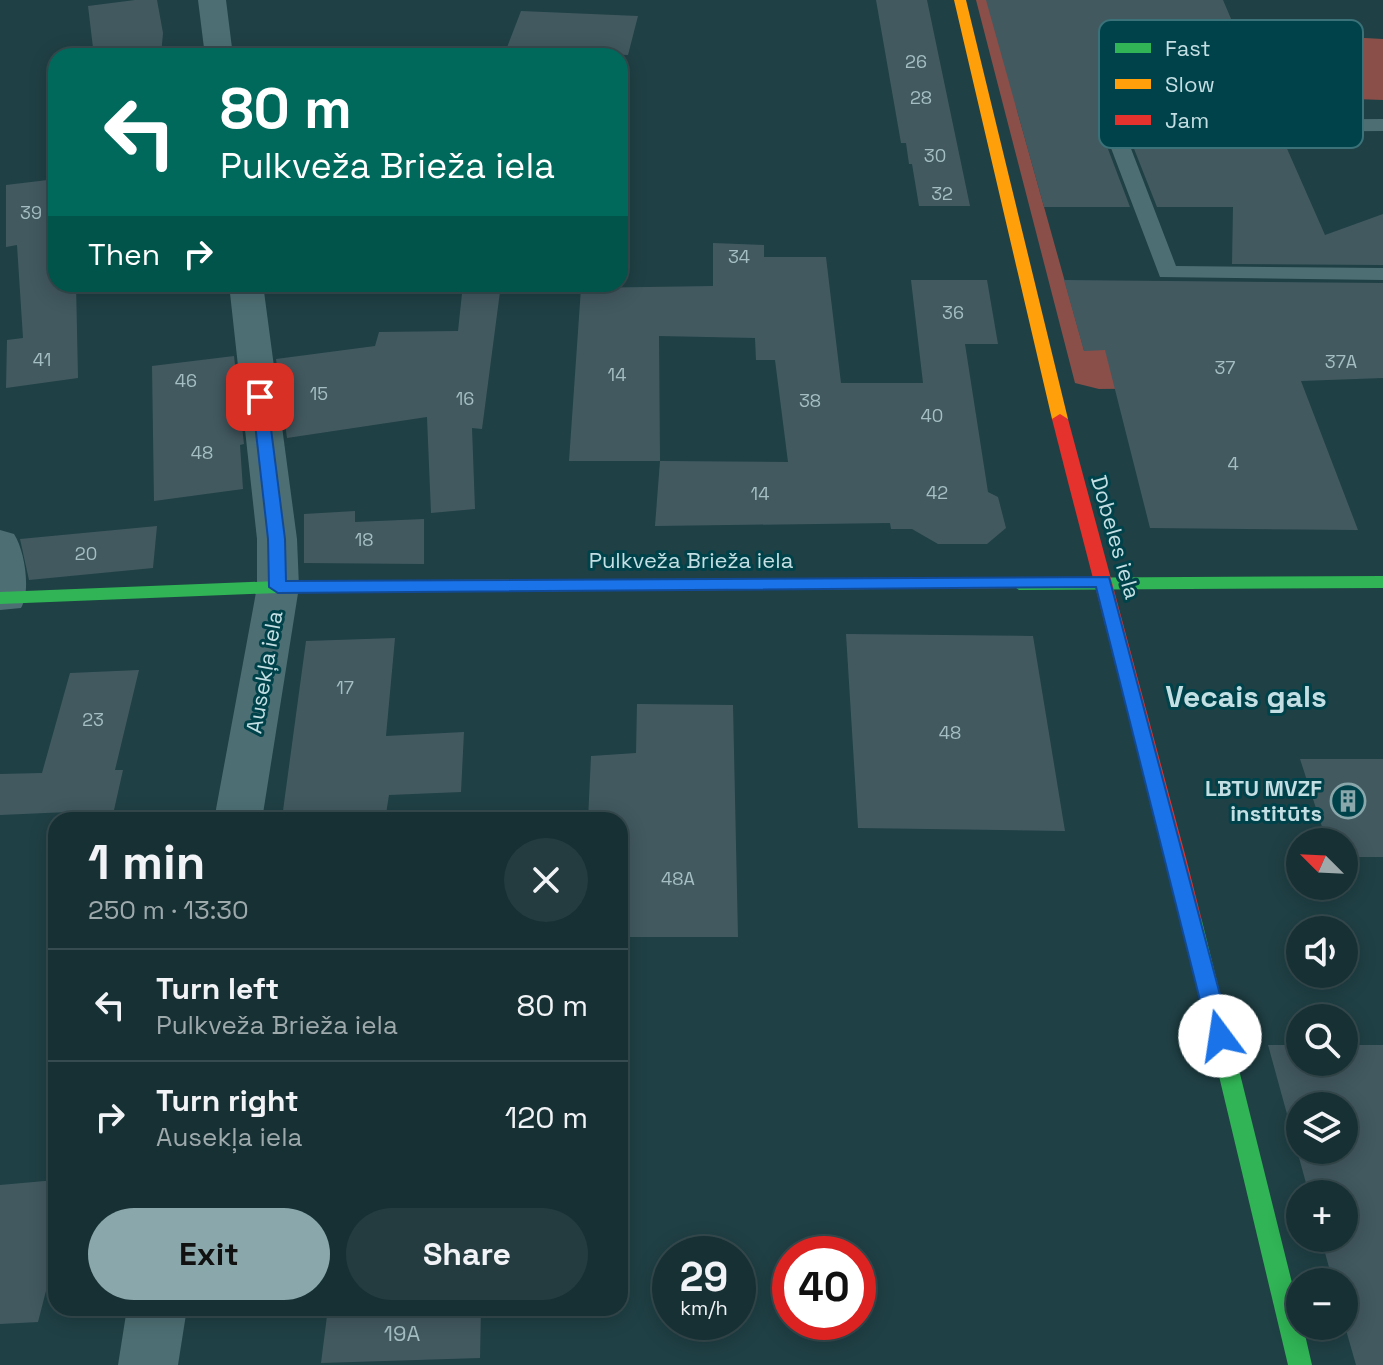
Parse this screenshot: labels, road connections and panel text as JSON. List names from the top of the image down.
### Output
{
  "streets": {
    "street": ["Dobeles iela", "Pulkveža Brieža iela", "Ausekļa iela"]
  },
  "crossings": [
    ["Dobeles iela", "Pulkveža Brieža iela"],
    ["Pulkveža Brieža iela", "Ausekļa iela"]
  ],
  "districts": ["Vecais gals"],
  "places": {
    "building": ["LBTU MVZF institūts"]
  },
  "house_numbers": [
    "26",
    "28",
    "30",
    "32",
    "39",
    "34",
    "36",
    "41",
    "37A",
    "37",
    "14",
    "46",
    "15",
    "16",
    "38",
    "40",
    "48",
    "4",
    "42",
    "14",
    "18",
    "20",
    "17",
    "23",
    "48",
    "48A",
    "19A"
  ],
  "legend": ["Fast", "Slow", "Jam"],
  "north": "top left",
  "page": {
    "turn": ["80 m", "Pulkveža Brieža iela"],
    "then": "Then",
    "heading": ["1 min", "250 m · 13:30"],
    "map_buttons": ["+", "−"],
    "list": [
      {
        "name": "Turn left",
        "note": "Pulkveža Brieža iela",
        "value": "80 m"
      },
      {
        "name": "Turn right",
        "note": "Ausekļa iela",
        "value": "120 m"
      }
    ],
    "buttons": ["Exit", "Share"],
    "speed": "29 km/h",
    "limit": "40"
  }
}
